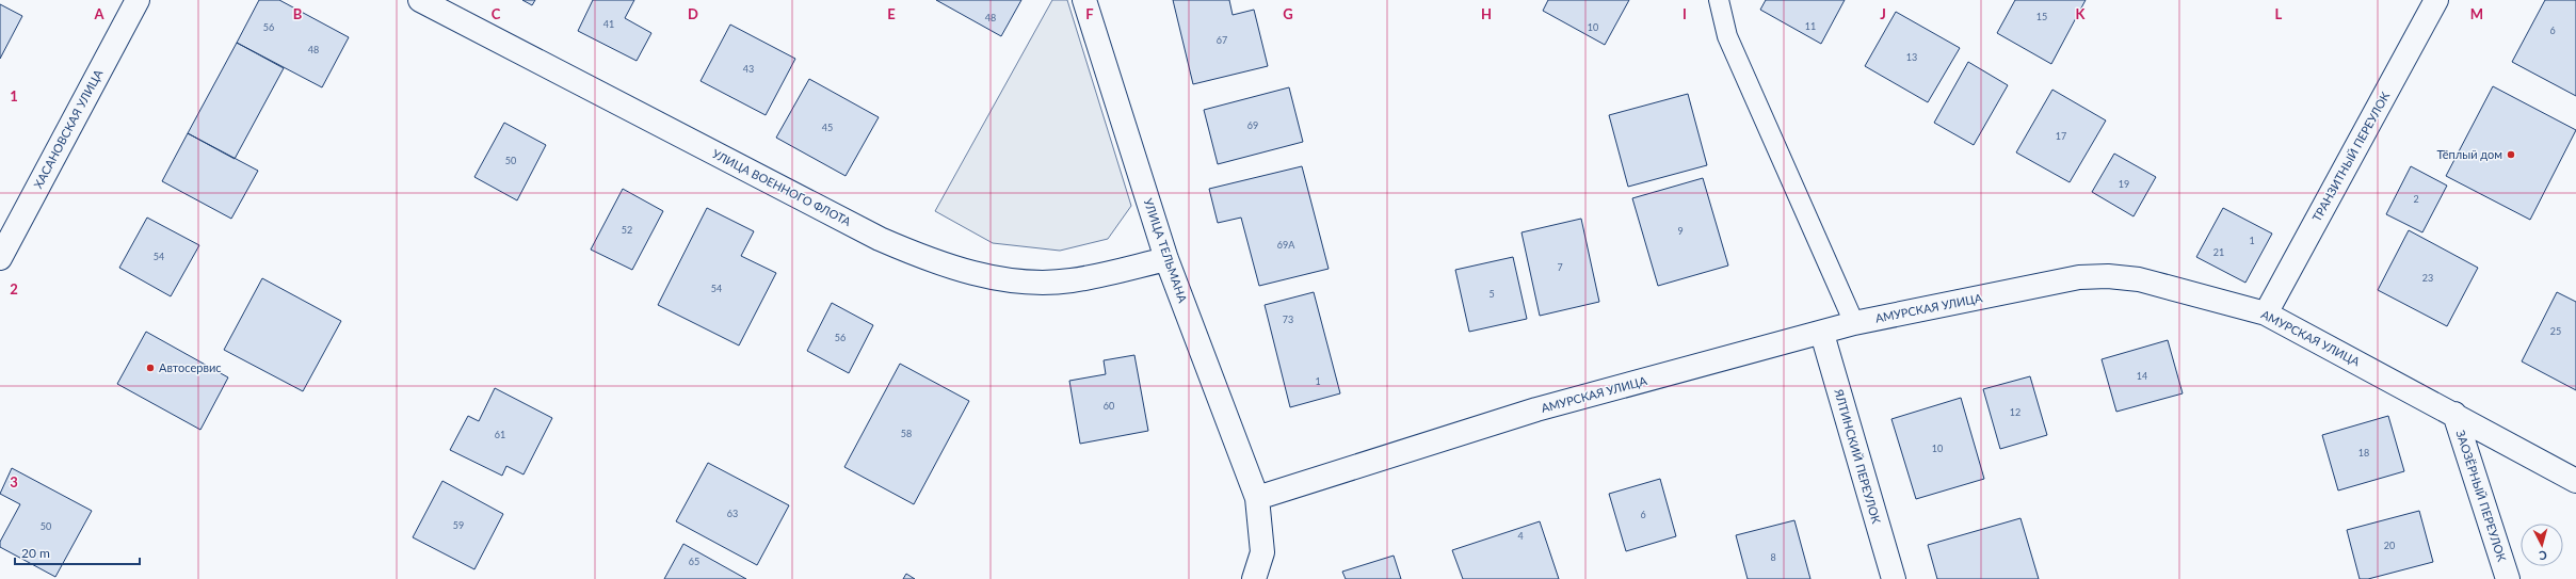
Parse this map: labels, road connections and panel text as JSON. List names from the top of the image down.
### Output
{
  "streets": {
    "street": [
      "ХАСАНОВСКАЯ УЛИЦА",
      "ТРАНЗИТНЫЙ ПЕРЕУЛОК",
      "УЛИЦА ВОЕННОГО ФЛОТА",
      "УЛИЦА ТЕЛЬМАНА",
      "АМУРСКАЯ УЛИЦА",
      "ЯЛТИНСКИЙ ПЕРЕУЛОК",
      "ЗАОЗЁРНЫЙ ПЕРЕУЛОК"
    ]
  },
  "crossings": [
    ["ТРАНЗИТНЫЙ ПЕРЕУЛОК", "АМУРСКАЯ УЛИЦА"],
    ["УЛИЦА ВОЕННОГО ФЛОТА", "УЛИЦА ТЕЛЬМАНА"],
    ["УЛИЦА ТЕЛЬМАНА", "АМУРСКАЯ УЛИЦА"],
    ["АМУРСКАЯ УЛИЦА", "ЯЛТИНСКИЙ ПЕРЕУЛОК"],
    ["АМУРСКАЯ УЛИЦА", "ЗАОЗЁРНЫЙ ПЕРЕУЛОК"]
  ],
  "places": ["Тёплый дом", "Автосервис"],
  "house_numbers": [
    "15",
    "48",
    "41",
    "11",
    "56",
    "10",
    "6",
    "67",
    "48",
    "13",
    "43",
    "69",
    "45",
    "17",
    "50",
    "19",
    "2",
    "52",
    "9",
    "1",
    "69А",
    "21",
    "54",
    "7",
    "23",
    "54",
    "5",
    "73",
    "25",
    "56",
    "14",
    "1",
    "60",
    "12",
    "58",
    "61",
    "10",
    "18",
    "63",
    "6",
    "59",
    "50",
    "4",
    "20",
    "8",
    "65"
  ],
  "scale_bar": "20 m",
  "north": "bottom",
  "grid": {
    "columns": [
      "A",
      "B",
      "C",
      "D",
      "E",
      "F",
      "G",
      "H",
      "I",
      "J",
      "K",
      "L",
      "M"
    ],
    "rows": ["1", "2", "3"]
  }
}
